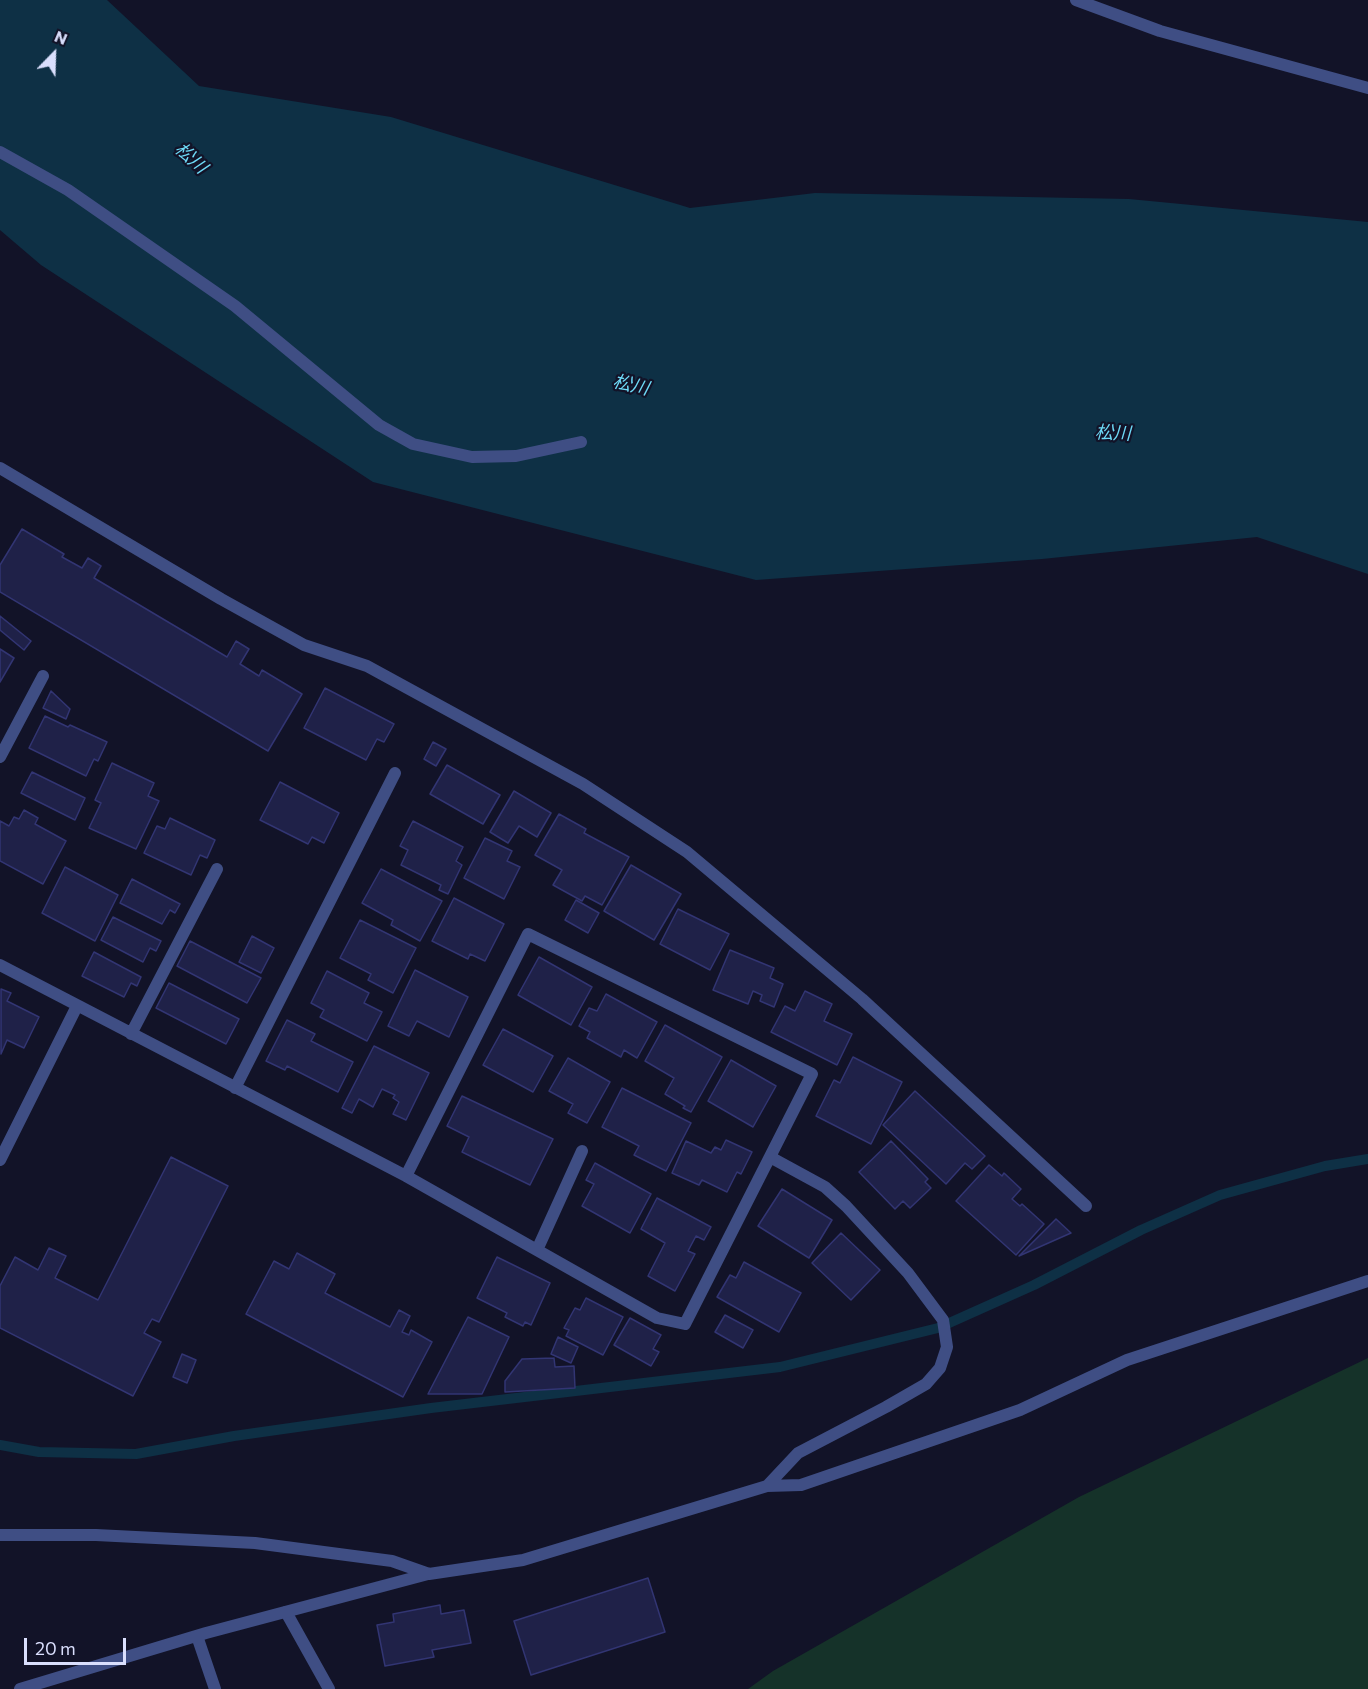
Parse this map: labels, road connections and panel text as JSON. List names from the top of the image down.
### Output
{
  "water": ["松川"],
  "scale_bar": "20 m",
  "north": "top right"
}
